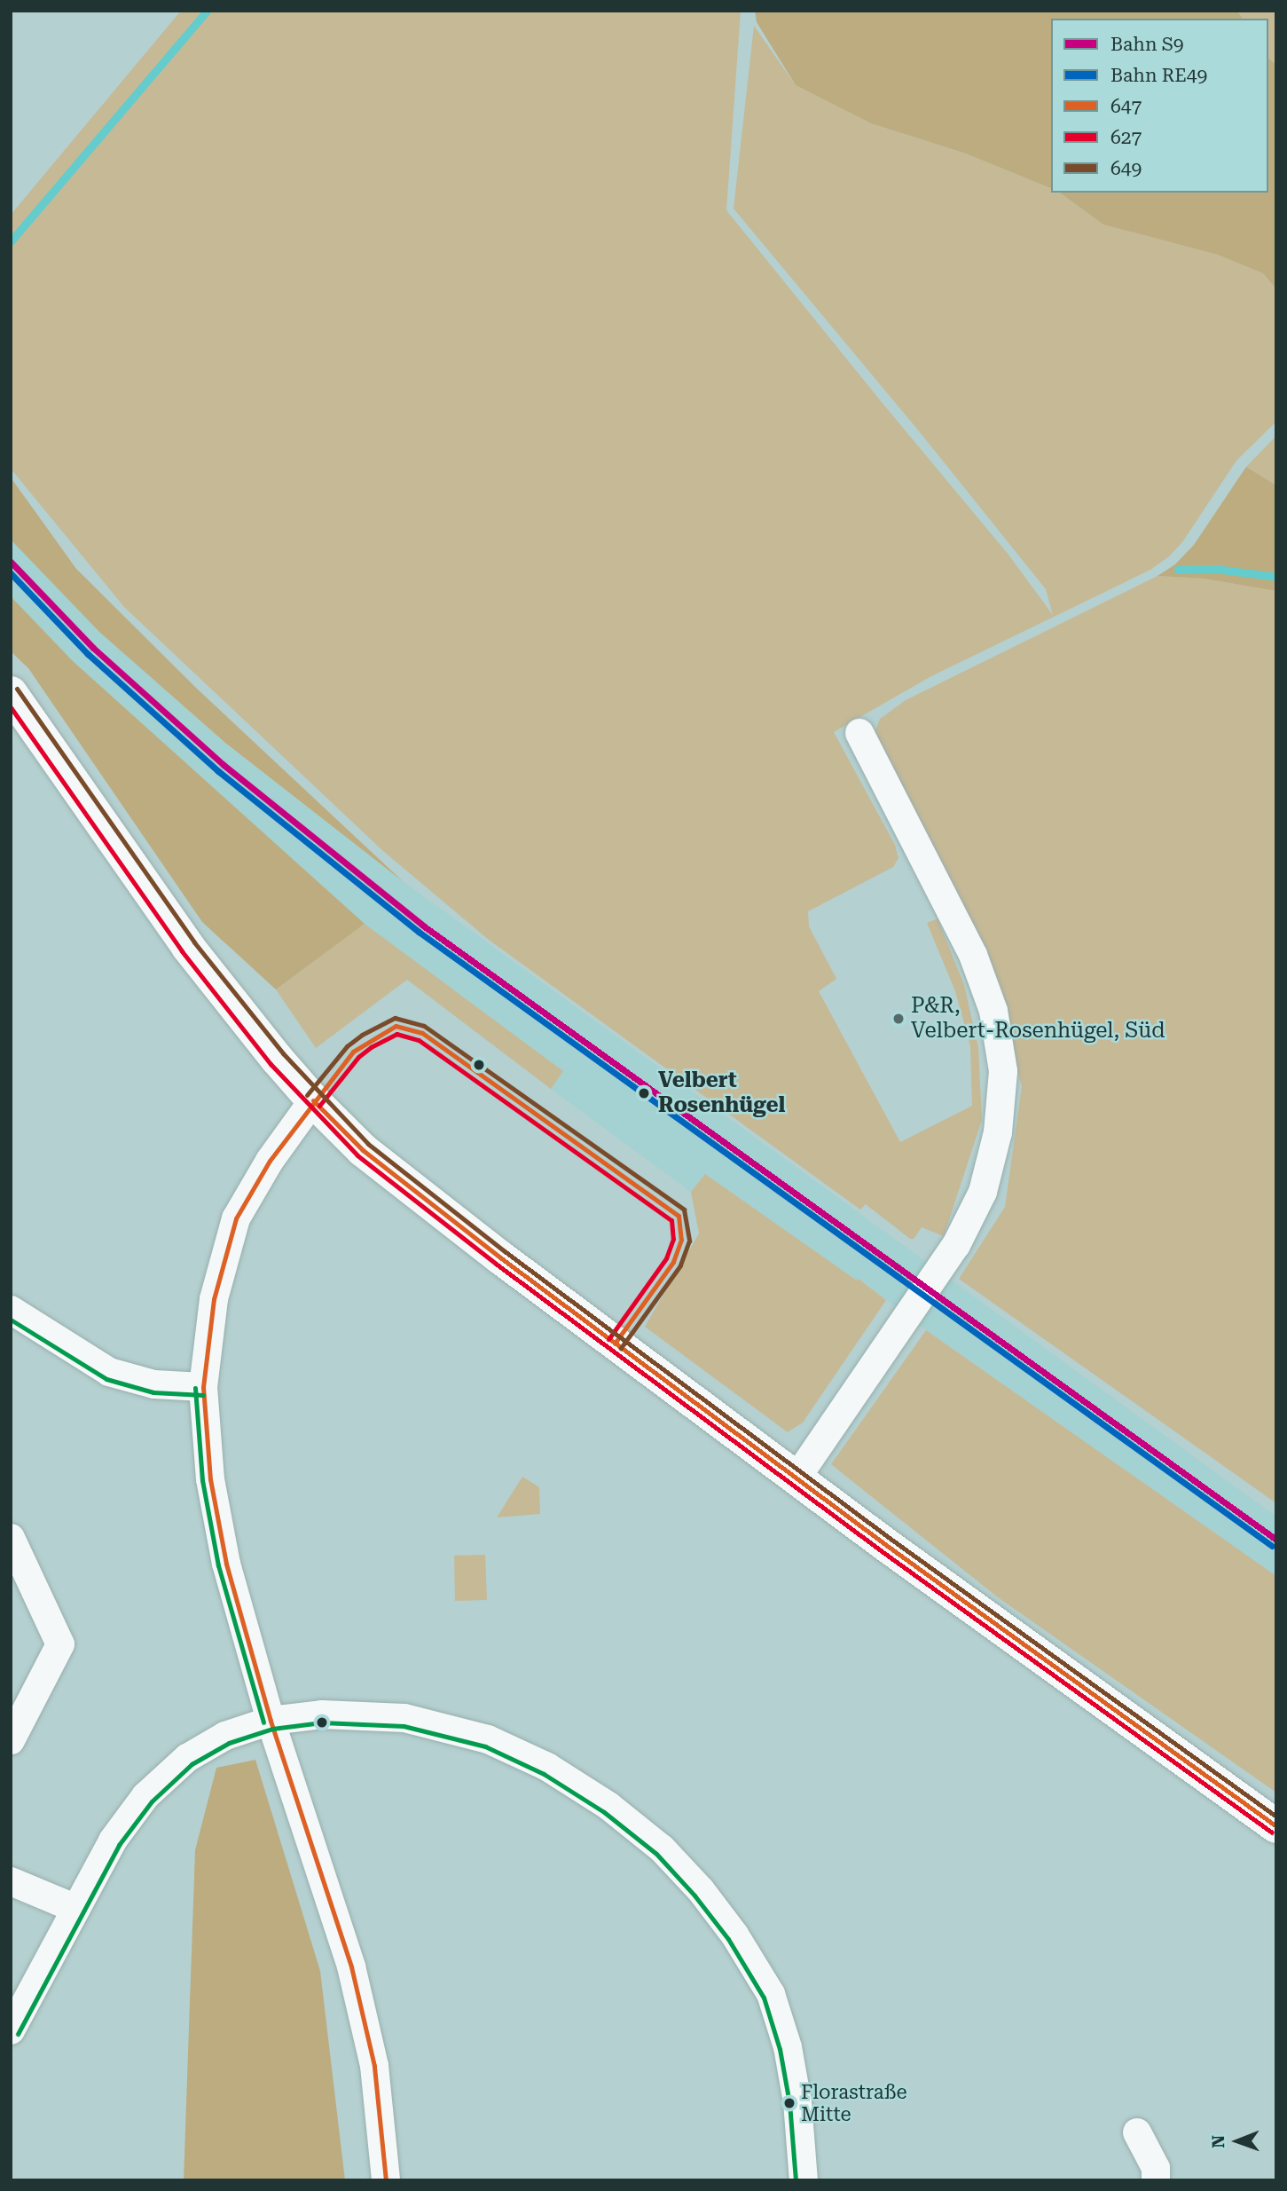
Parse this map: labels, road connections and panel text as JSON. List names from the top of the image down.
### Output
{
  "places": ["P&R, Velbert-Rosenhügel, Süd", "Velbert Rosenhügel", "Florastraße Mitte"],
  "lines": [
    "rail line S9",
    "rail line RE49",
    "transit line 649",
    "transit line 627",
    "transit line 647"
  ],
  "legend": [
    "Bahn S9",
    "Bahn RE49",
    "647",
    "627",
    "649"
  ],
  "north": "left"
}
